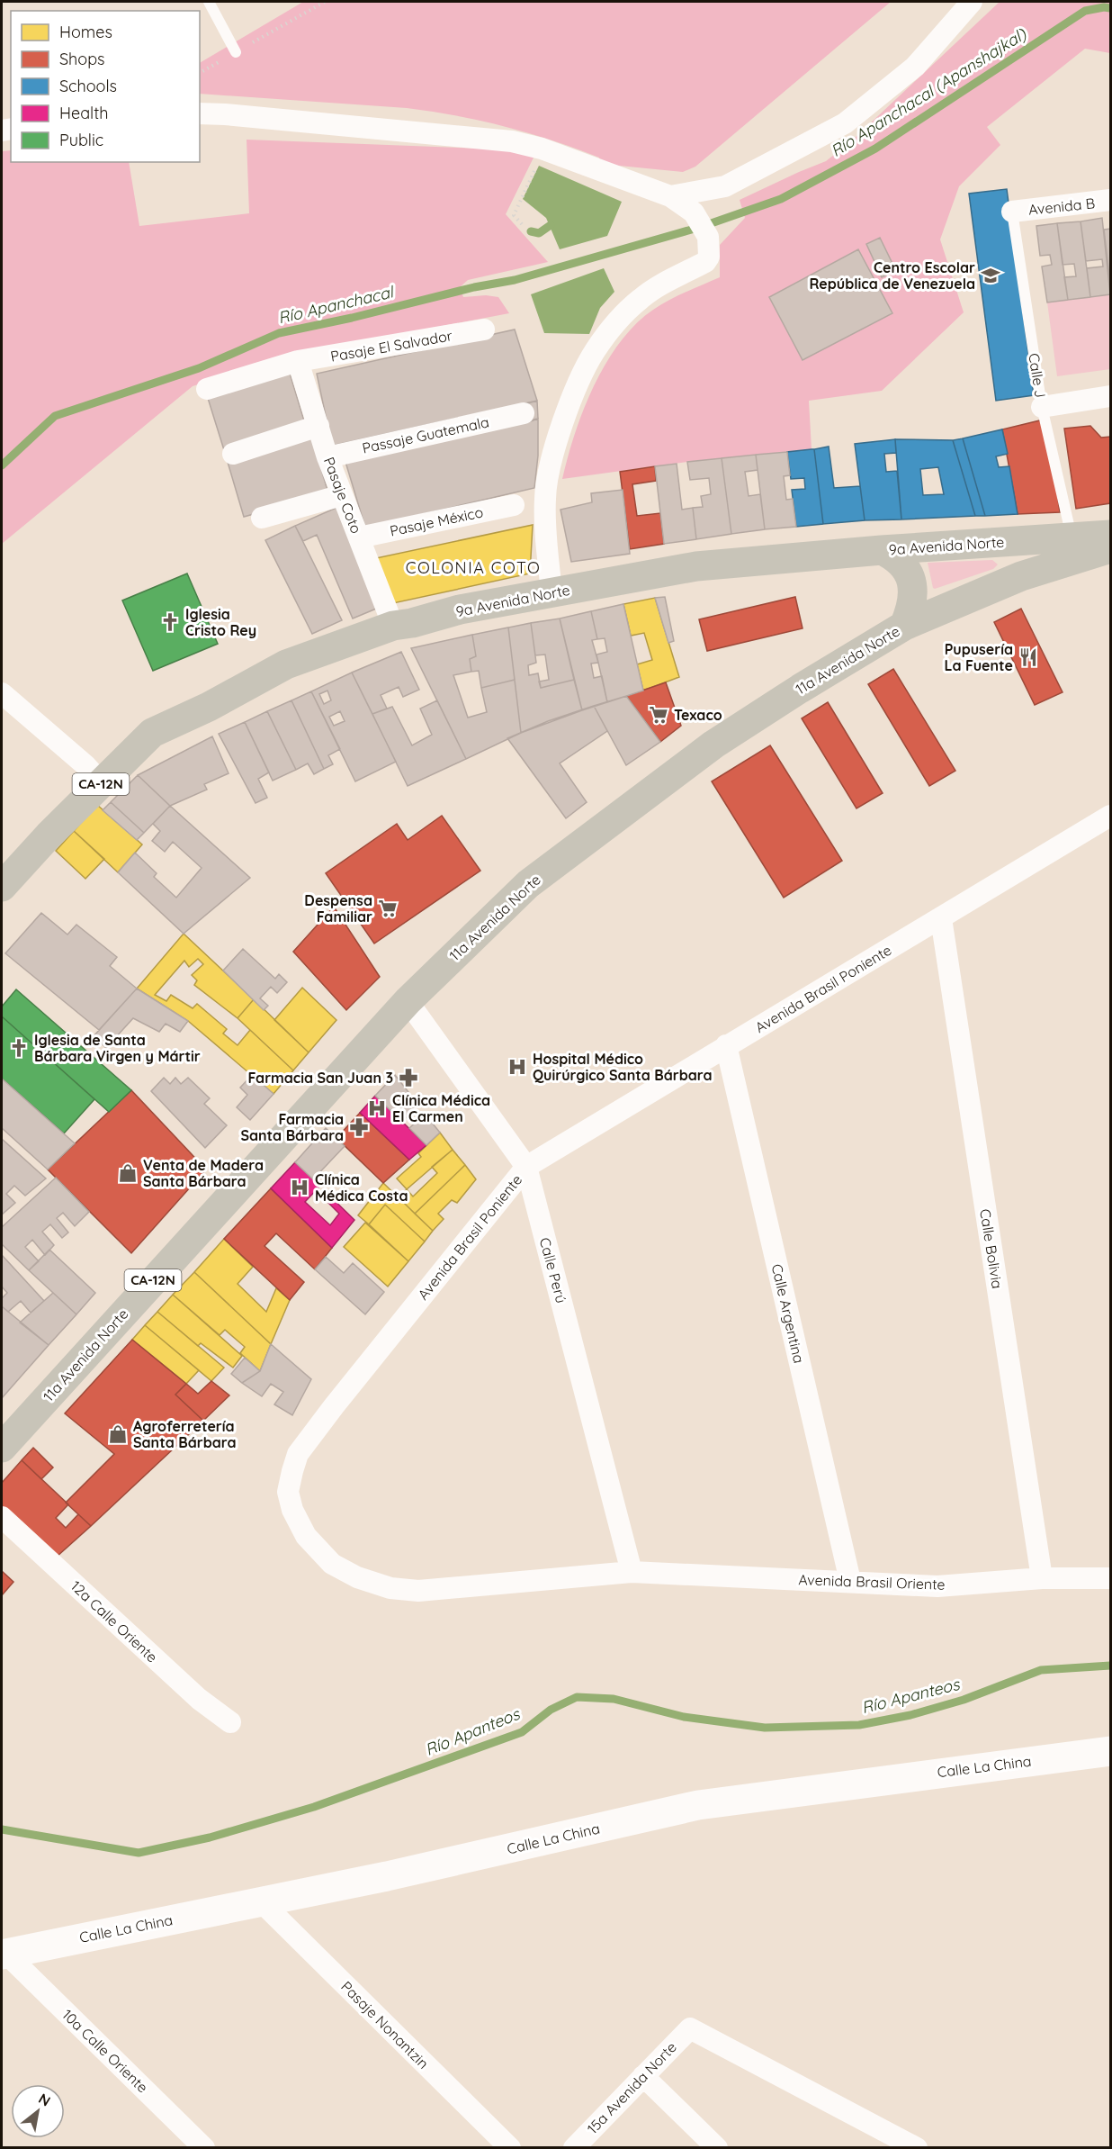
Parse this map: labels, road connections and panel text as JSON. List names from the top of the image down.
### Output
{
  "streets": {
    "main road": [
      "9a Avenida Norte",
      "11a Avenida Norte",
      "CA-12N",
      "Calle La China"
    ],
    "street": [
      "Avenida B",
      "Pasaje El Salvador",
      "Passaje Guatemala",
      "Pasaje Coto",
      "Pasaje México",
      "Avenida Brasil Poniente",
      "Calle Bolivia",
      "Calle Perú",
      "Calle Argentina",
      "Avenida Brasil Oriente",
      "12a Calle Oriente",
      "Pasaje Nonantzin",
      "10a Calle Oriente",
      "15a Avenida Norte"
    ],
    "lane": ["Calle J"]
  },
  "crossings": [
    ["Avenida B", "Calle J"],
    ["Pasaje El Salvador", "Pasaje Coto"],
    ["Calle J", "9a Avenida Norte"],
    ["Passaje Guatemala", "Pasaje Coto"],
    ["Pasaje Coto", "Pasaje México"],
    ["Pasaje Coto", "9a Avenida Norte"],
    ["11a Avenida Norte", "Calle Perú"],
    ["Avenida Brasil Poniente", "Calle Bolivia"],
    ["Avenida Brasil Poniente", "Calle Perú"],
    ["Avenida Brasil Poniente", "Calle Argentina"],
    ["Avenida Brasil Poniente", "Avenida Brasil Oriente"],
    ["Calle Bolivia", "Avenida Brasil Oriente"],
    ["Calle Perú", "Avenida Brasil Oriente"],
    ["Calle Argentina", "Avenida Brasil Oriente"],
    ["Calle La China", "Pasaje Nonantzin"],
    ["Calle La China", "10a Calle Oriente"]
  ],
  "districts": ["COLONIA COTO"],
  "water": ["Río Apanchacal (Apanshajkal)", "Río Apanchacal", "Río Apanteos"],
  "places": {
    "school or university": ["Centro Escolar República de Venezuela"],
    "church": ["Iglesia Cristo Rey", "Iglesia de Santa Bárbara Virgen y Mártir"],
    "restaurant": ["Pupusería La Fuente"],
    "supermarket": ["Texaco", "Despensa Familiar"],
    "hospital": ["Hospital Médico Quirúrgico Santa Bárbara", "Clínica Médica El Carmen", "Clínica Médica Costa"],
    "pharmacy": ["Farmacia San Juan 3", "Farmacia Santa Bárbara"],
    "shop": ["Venta de Madera Santa Bárbara", "Agroferretería Santa Bárbara"]
  },
  "legend": [
    "Homes",
    "Shops",
    "Schools",
    "Health",
    "Public"
  ],
  "north": "top right"
}
